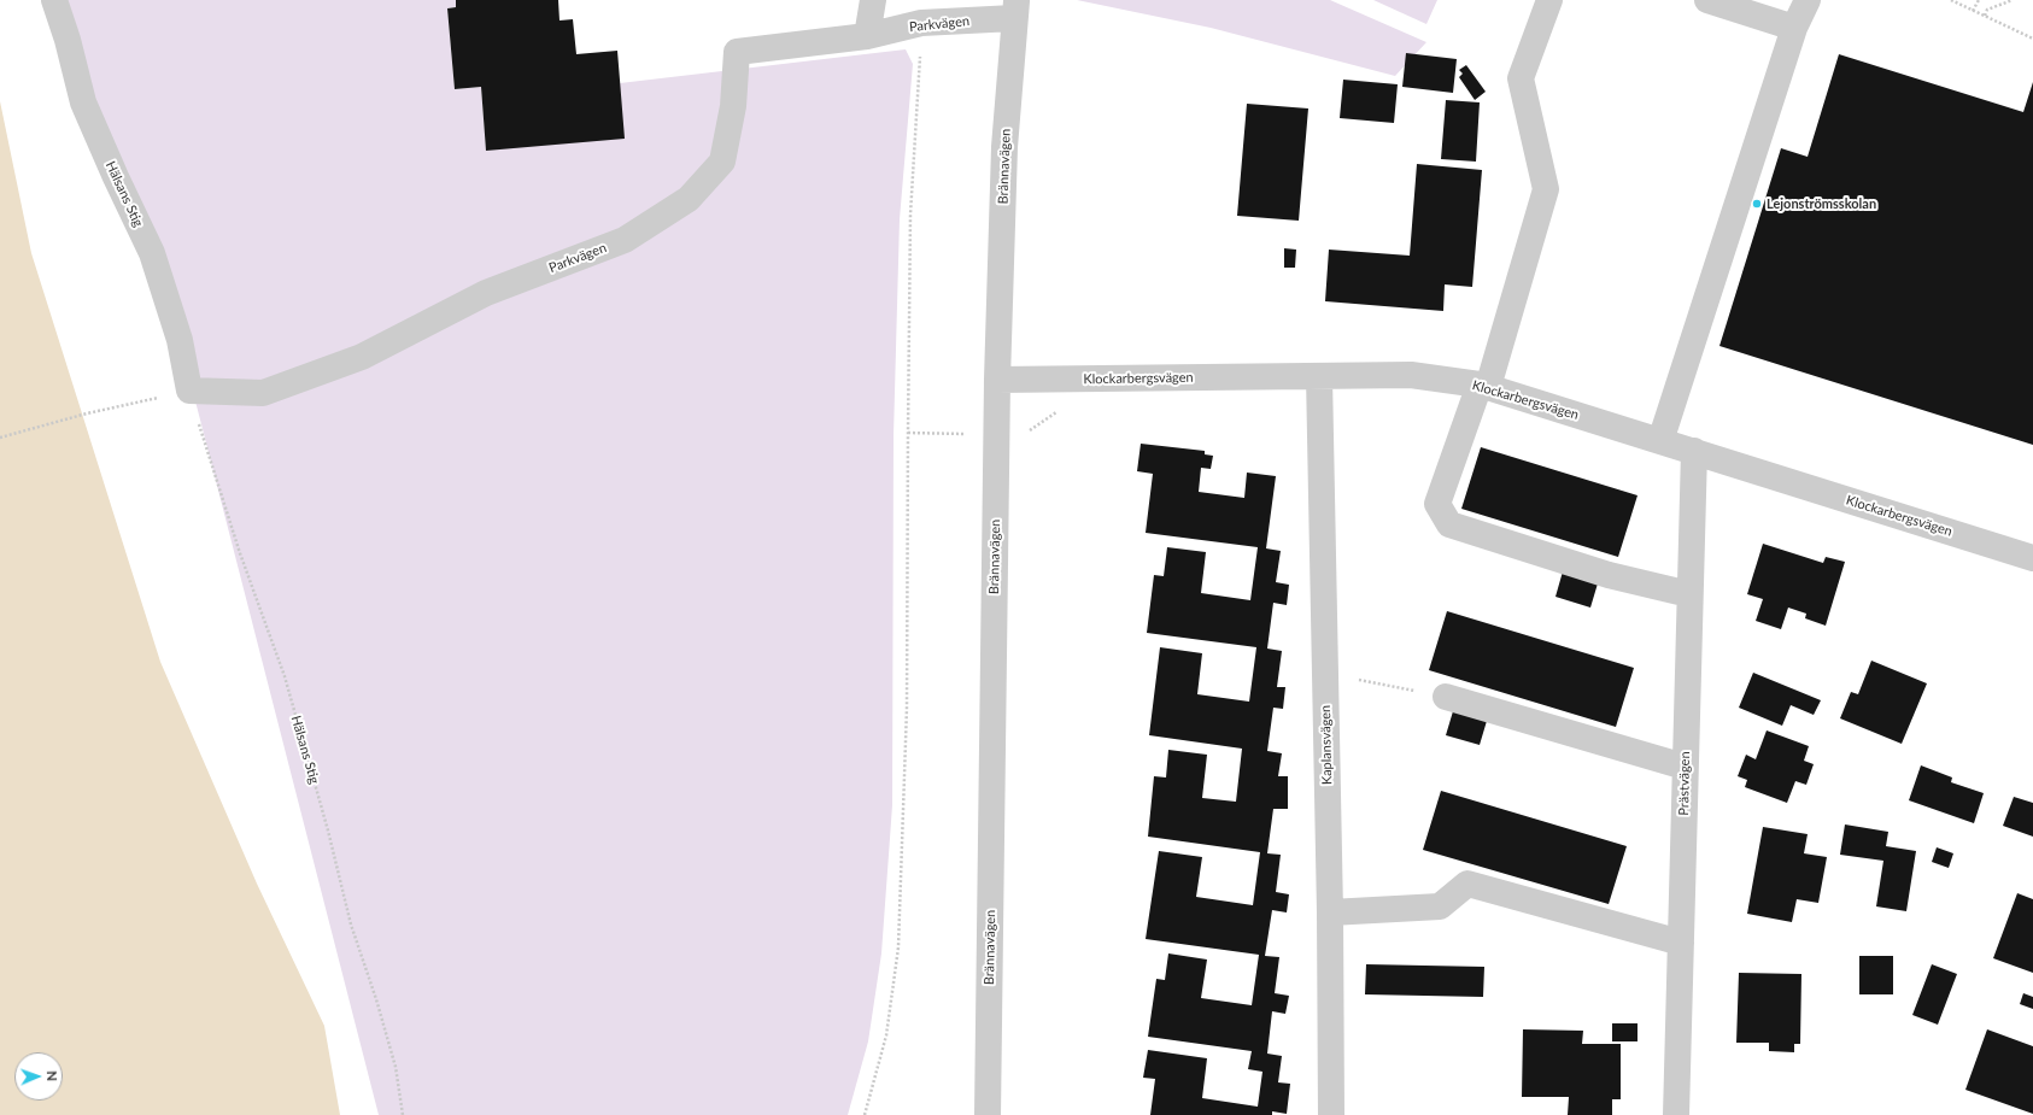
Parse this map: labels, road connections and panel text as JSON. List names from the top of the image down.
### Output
{
  "streets": {
    "street": [
      "Parkvägen",
      "Brännavägen",
      "Hälsans Stig",
      "Klockarbergsvägen",
      "Kaplansvägen",
      "Prästvägen"
    ]
  },
  "crossings": [
    ["Parkvägen", "Brännavägen"],
    ["Parkvägen", "Hälsans Stig"],
    ["Brännavägen", "Klockarbergsvägen"],
    ["Klockarbergsvägen", "Kaplansvägen"],
    ["Klockarbergsvägen", "Prästvägen"]
  ],
  "places": ["Lejonströmsskolan"],
  "north": "right"
}
